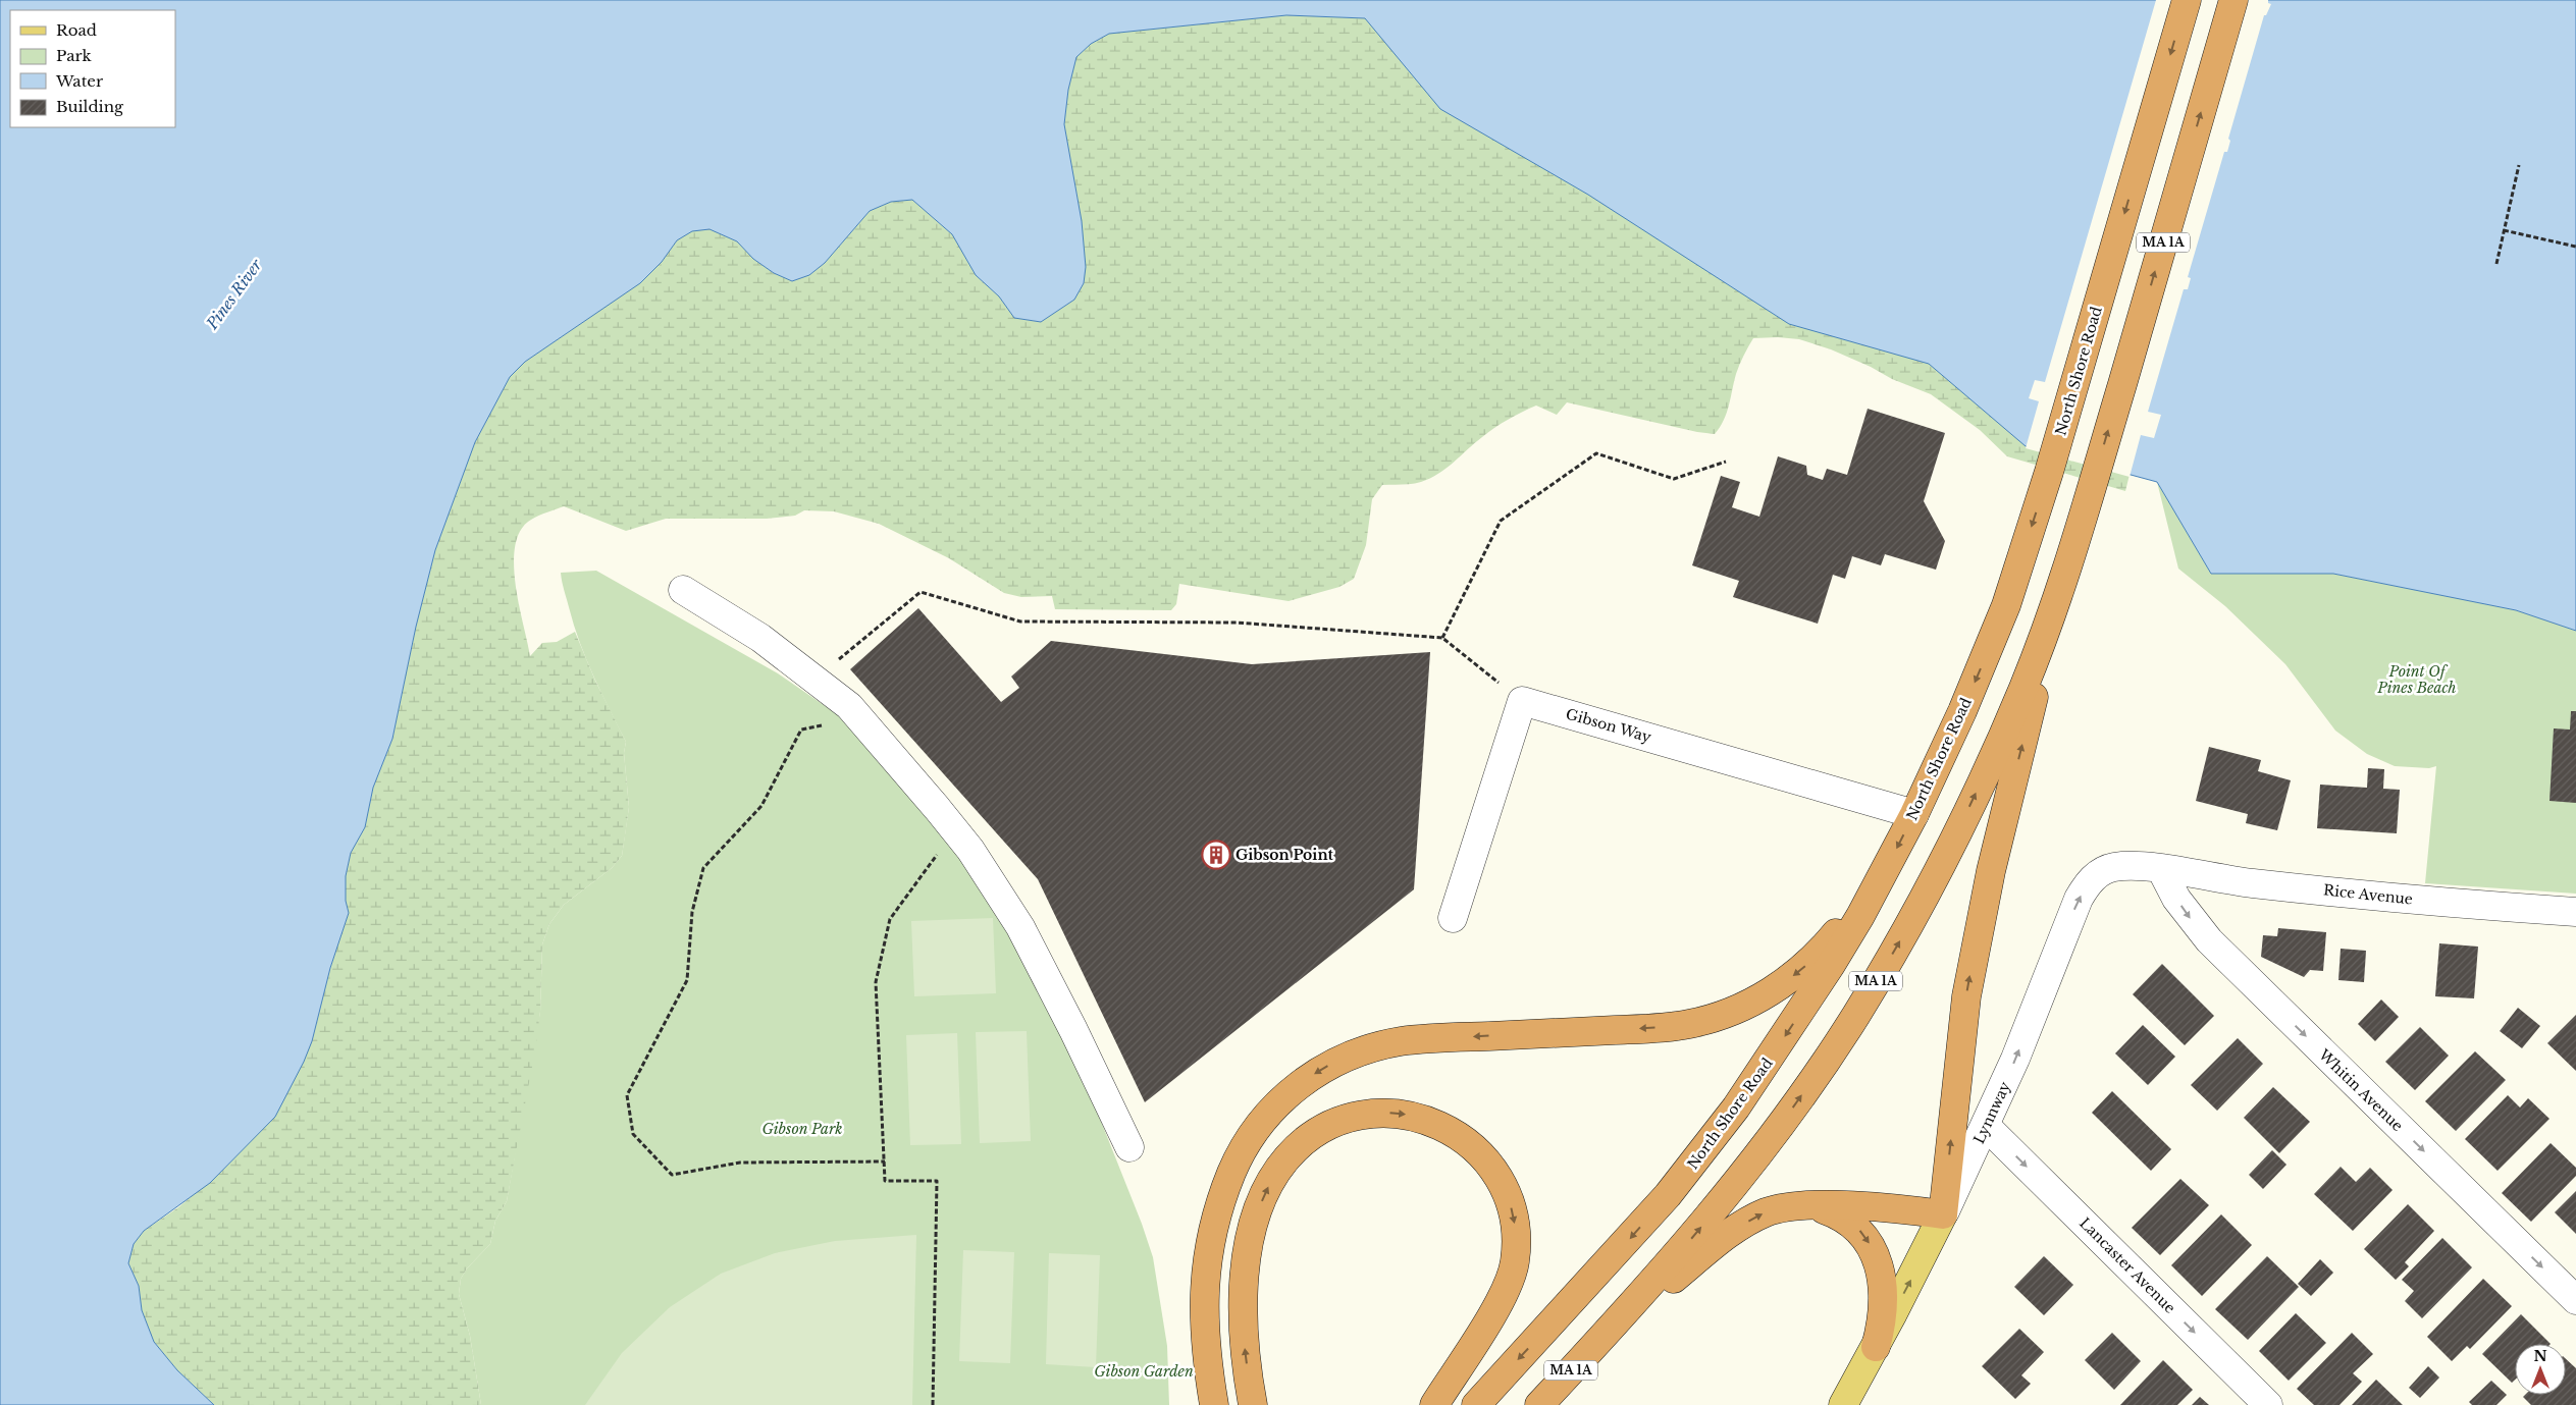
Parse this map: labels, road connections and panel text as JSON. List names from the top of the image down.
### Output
{
  "streets": {
    "highway": ["MA 1A", "North Shore Road"],
    "main road": ["Lynnway"],
    "street": [
      "Gibson Way",
      "Rice Avenue",
      "Whitin Avenue",
      "Lancaster Avenue"
    ]
  },
  "crossings": [
    ["North Shore Road", "Gibson Way"],
    ["Rice Avenue", "Whitin Avenue"],
    ["Rice Avenue", "Lynnway"],
    ["Whitin Avenue", "Lynnway"],
    ["Lynnway", "Lancaster Avenue"]
  ],
  "one_way": ["Whitin Avenue", "Lynnway", "Lancaster Avenue"],
  "water": ["Pines River"],
  "parks": ["Point Of Pines Beach", "Gibson Park", "Gibson Garden"],
  "places": {
    "building": ["Gibson Point"]
  },
  "legend": [
    "Road",
    "Park",
    "Water",
    "Building"
  ],
  "north": "top"
}
